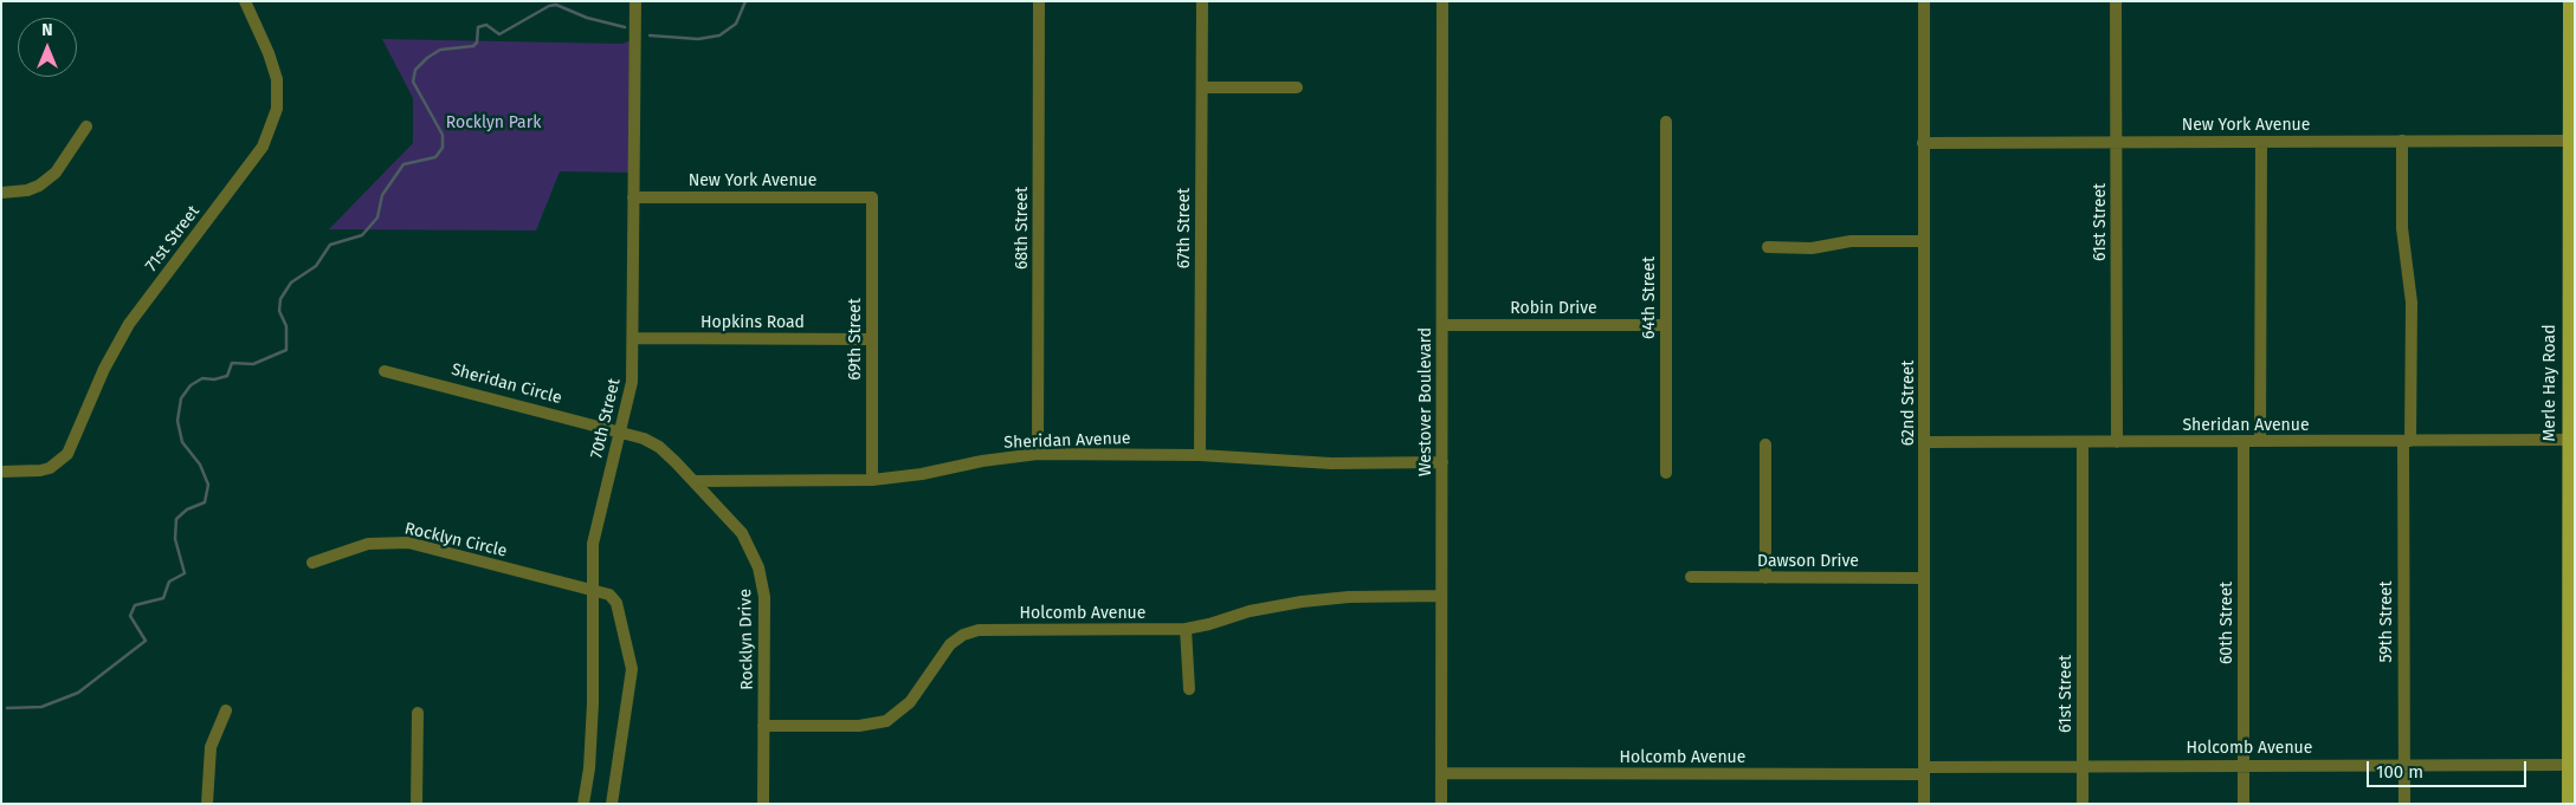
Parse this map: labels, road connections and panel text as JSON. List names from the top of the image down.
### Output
{
  "streets": {
    "main road": ["Merle Hay Road"],
    "street": [
      "New York Avenue",
      "61st Street",
      "68th Street",
      "67th Street",
      "71st Street",
      "64th Street",
      "Robin Drive",
      "Hopkins Road",
      "69th Street",
      "Sheridan Circle",
      "Westover Boulevard",
      "62nd Street",
      "70th Street",
      "Sheridan Avenue",
      "Rocklyn Circle",
      "Dawson Drive",
      "Holcomb Avenue",
      "59th Street",
      "60th Street",
      "Rocklyn Drive"
    ]
  },
  "crossings": [
    ["New York Avenue", "61st Street"],
    ["New York Avenue", "69th Street"],
    ["New York Avenue", "Merle Hay Road"],
    ["New York Avenue", "62nd Street"],
    ["New York Avenue", "70th Street"],
    ["New York Avenue", "59th Street"],
    ["61st Street", "Sheridan Avenue"],
    ["61st Street", "Holcomb Avenue"],
    ["68th Street", "Sheridan Avenue"],
    ["67th Street", "Sheridan Avenue"],
    ["64th Street", "Robin Drive"],
    ["Robin Drive", "Westover Boulevard"],
    ["Hopkins Road", "69th Street"],
    ["Hopkins Road", "70th Street"],
    ["69th Street", "Sheridan Avenue"],
    ["Merle Hay Road", "Sheridan Avenue"],
    ["Merle Hay Road", "Holcomb Avenue"],
    ["Sheridan Circle", "70th Street"],
    ["Sheridan Circle", "Rocklyn Drive"],
    ["Westover Boulevard", "Sheridan Avenue"],
    ["Westover Boulevard", "Holcomb Avenue"],
    ["62nd Street", "Sheridan Avenue"],
    ["62nd Street", "Dawson Drive"],
    ["62nd Street", "Holcomb Avenue"],
    ["70th Street", "Rocklyn Circle"],
    ["70th Street", "Rocklyn Drive"],
    ["Sheridan Avenue", "59th Street"],
    ["Sheridan Avenue", "60th Street"],
    ["Sheridan Avenue", "Rocklyn Drive"],
    ["Holcomb Avenue", "59th Street"],
    ["Holcomb Avenue", "60th Street"],
    ["Holcomb Avenue", "Rocklyn Drive"]
  ],
  "parks": ["Rocklyn Park"],
  "scale_bar": "100 m",
  "north": "top"
}
